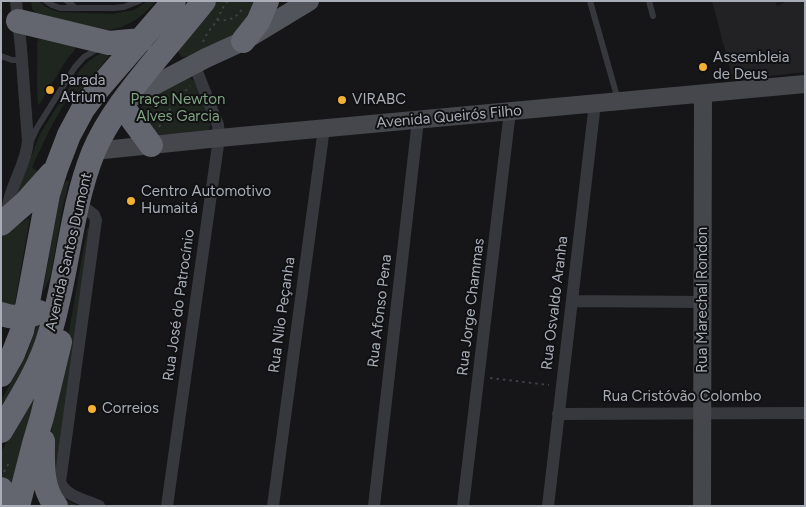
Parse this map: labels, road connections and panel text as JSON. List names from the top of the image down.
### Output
{
  "streets": {
    "highway": ["Avenida Santos Dumont"],
    "main road": ["Avenida Queirós Filho", "Rua Marechal Rondon"],
    "street": [
      "Rua Osvaldo Aranha",
      "Rua José do Patrocínio",
      "Rua Jorge Chammas",
      "Rua Afonso Pena",
      "Rua Nilo Peçanha",
      "Rua Cristóvão Colombo"
    ]
  },
  "crossings": [
    ["Avenida Queirós Filho", "Avenida Santos Dumont"],
    ["Avenida Queirós Filho", "Rua Marechal Rondon"],
    ["Avenida Queirós Filho", "Rua Osvaldo Aranha"],
    ["Avenida Queirós Filho", "Rua José do Patrocínio"],
    ["Avenida Queirós Filho", "Rua Jorge Chammas"],
    ["Avenida Queirós Filho", "Rua Afonso Pena"],
    ["Avenida Queirós Filho", "Rua Nilo Peçanha"],
    ["Rua Marechal Rondon", "Rua Cristóvão Colombo"],
    ["Rua Osvaldo Aranha", "Rua Cristóvão Colombo"]
  ],
  "parks": ["Praça Newton Alves Garcia"],
  "places": [
    "Assembleia de Deus",
    "Parada Atrium",
    "VIRABC",
    "Centro Automotivo Humaitá",
    "Correios"
  ]
}
